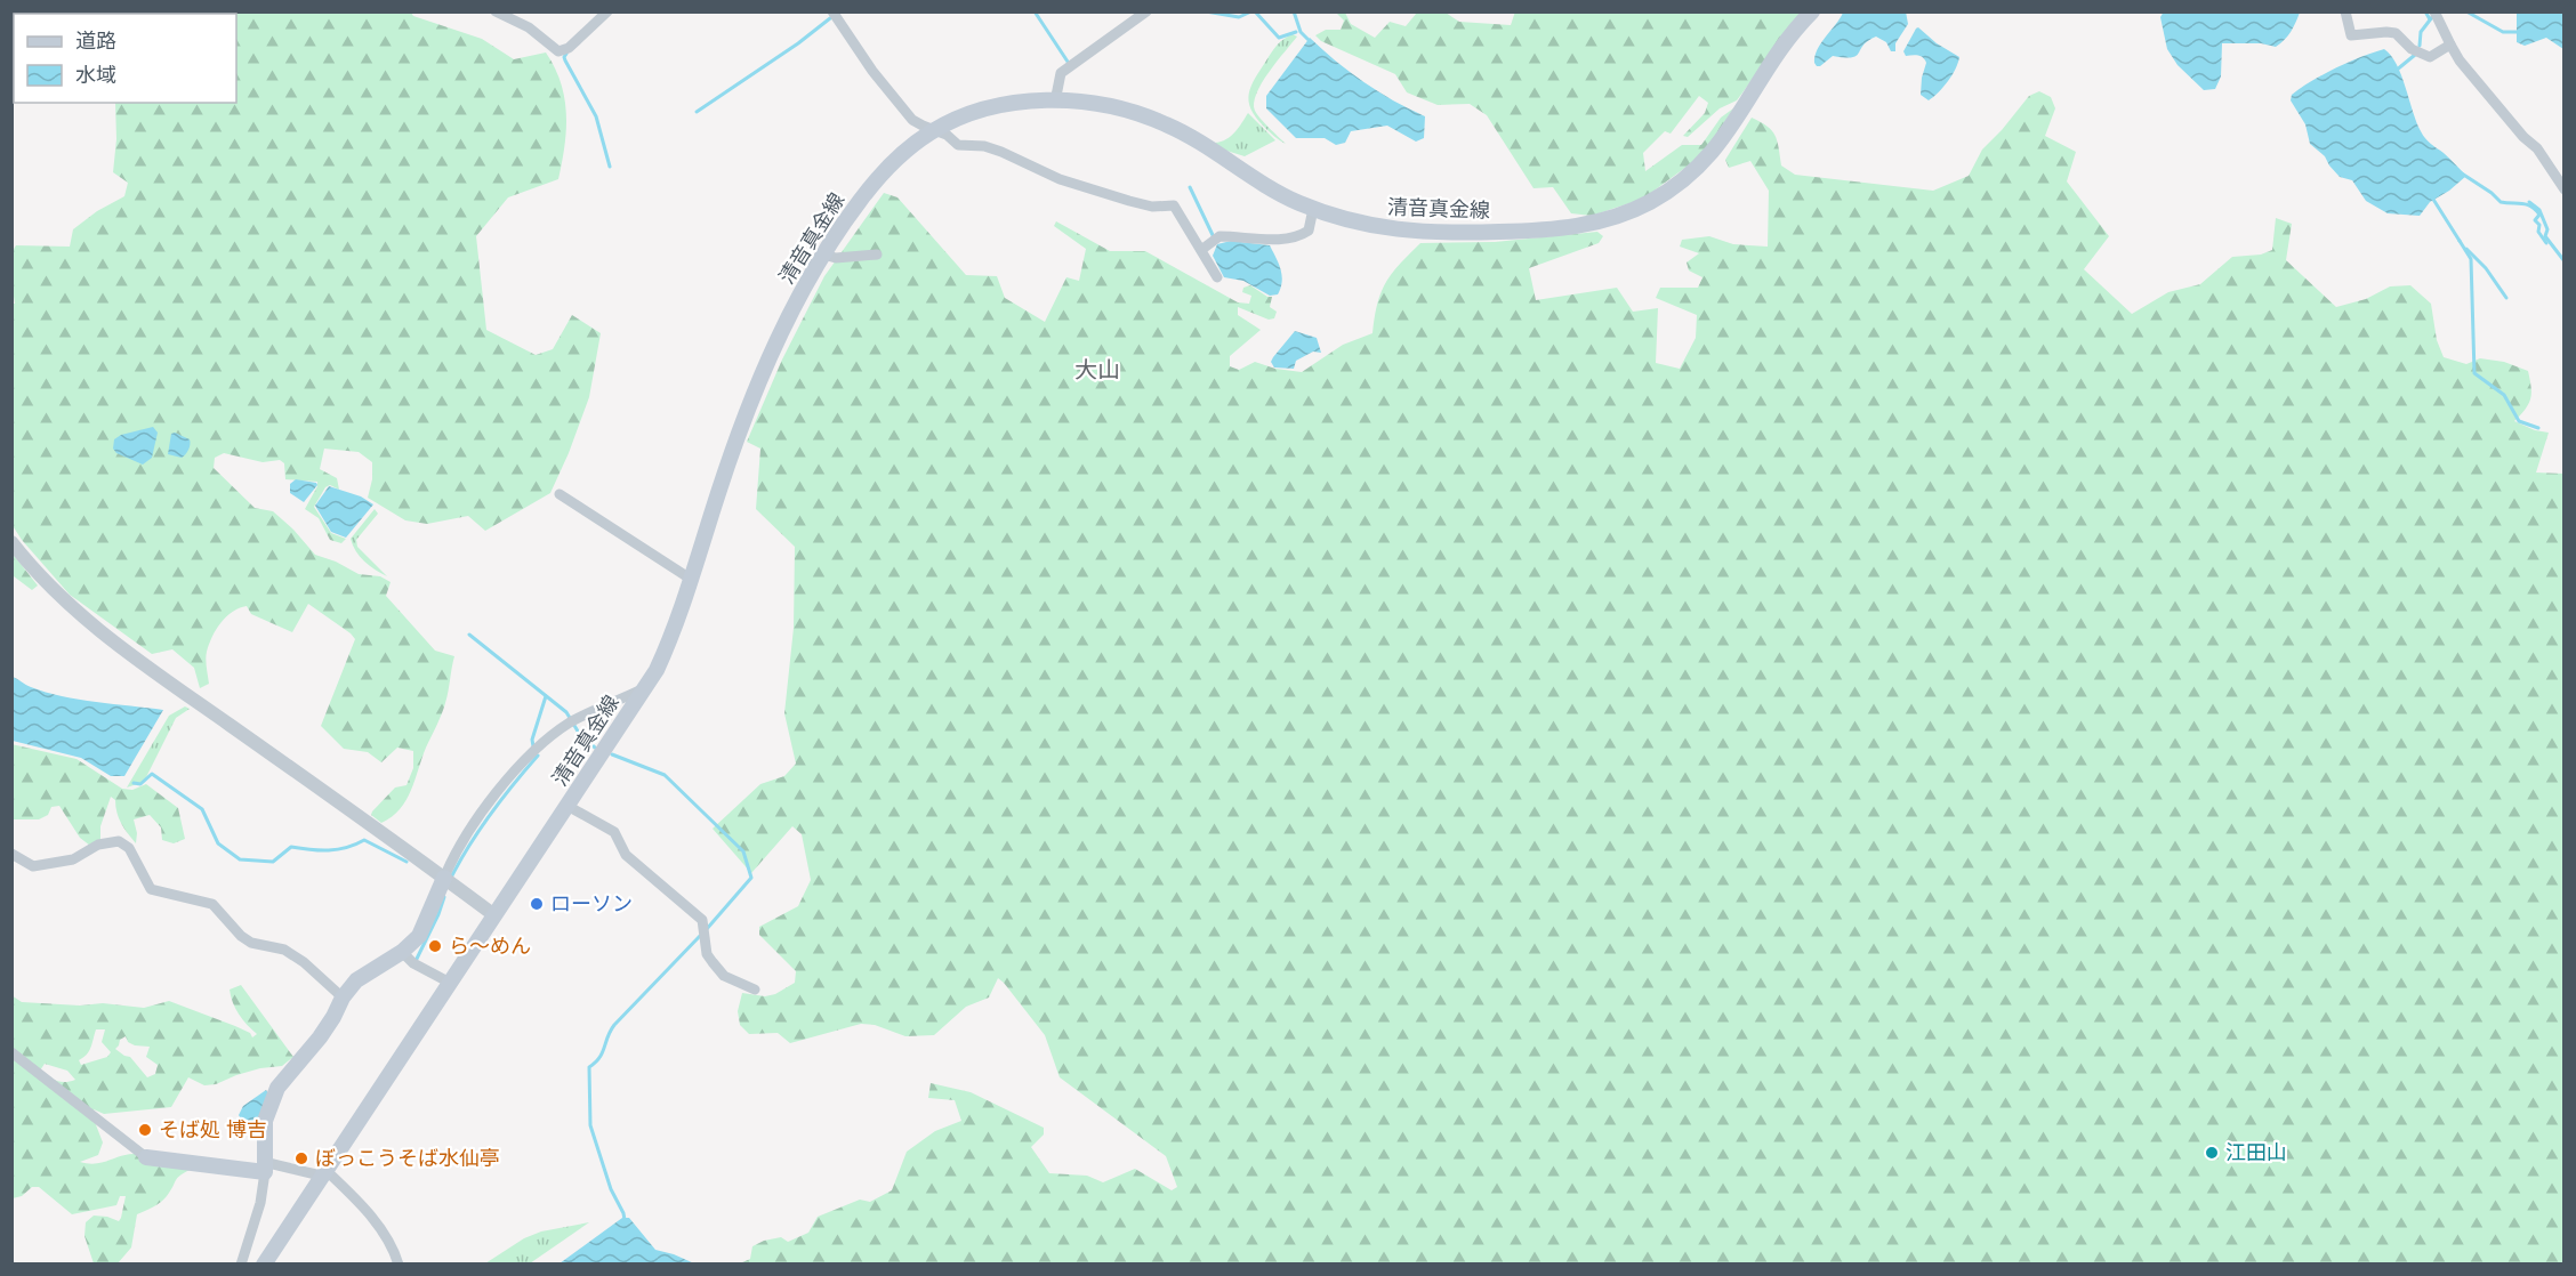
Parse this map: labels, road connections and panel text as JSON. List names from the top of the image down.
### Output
{
  "streets": {
    "main road": ["清音真金線"]
  },
  "districts": ["大山"],
  "places": [
    "ローソン",
    "ら～めん",
    "そば処 博吉",
    "江田山",
    "ぼっこうそば水仙亭"
  ],
  "legend": ["道路", "水域"]
}
